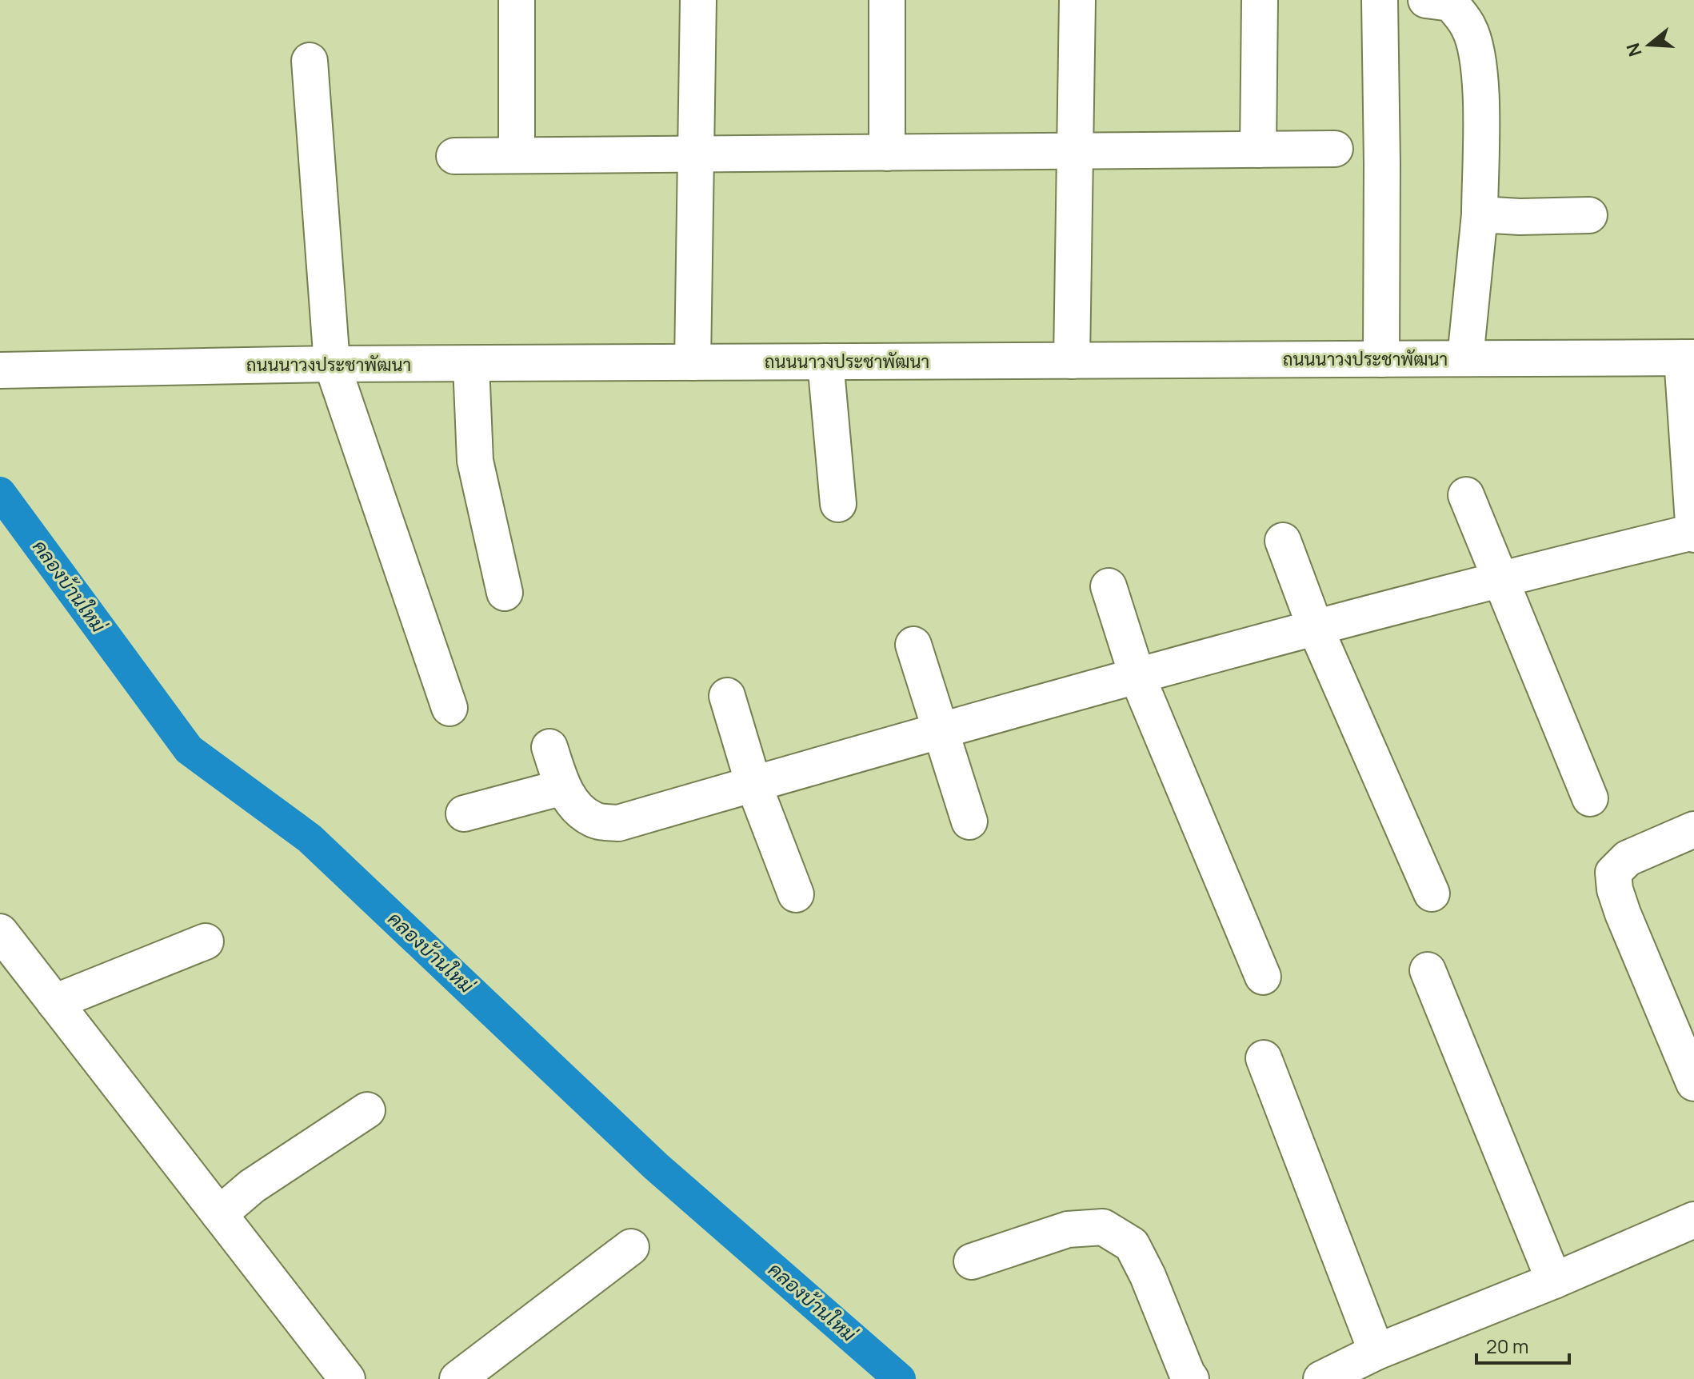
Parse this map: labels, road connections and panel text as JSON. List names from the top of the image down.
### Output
{
  "streets": {
    "street": ["ถนนนาวงประชาพัฒนา"]
  },
  "water": ["คลองบ้านใหม่"],
  "scale_bar": "20 m",
  "north": "left"
}
